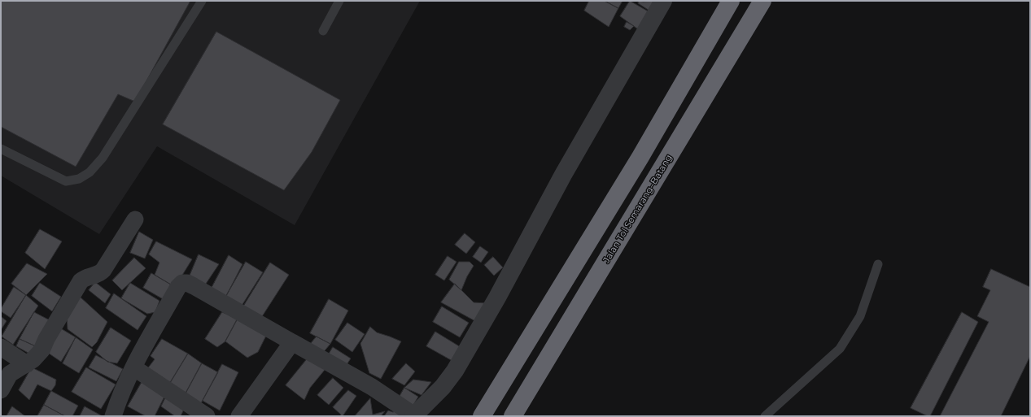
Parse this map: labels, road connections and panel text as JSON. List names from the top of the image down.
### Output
{
  "streets": {
    "highway": ["Jalan Tol Semarang–Batang"]
  }
}
